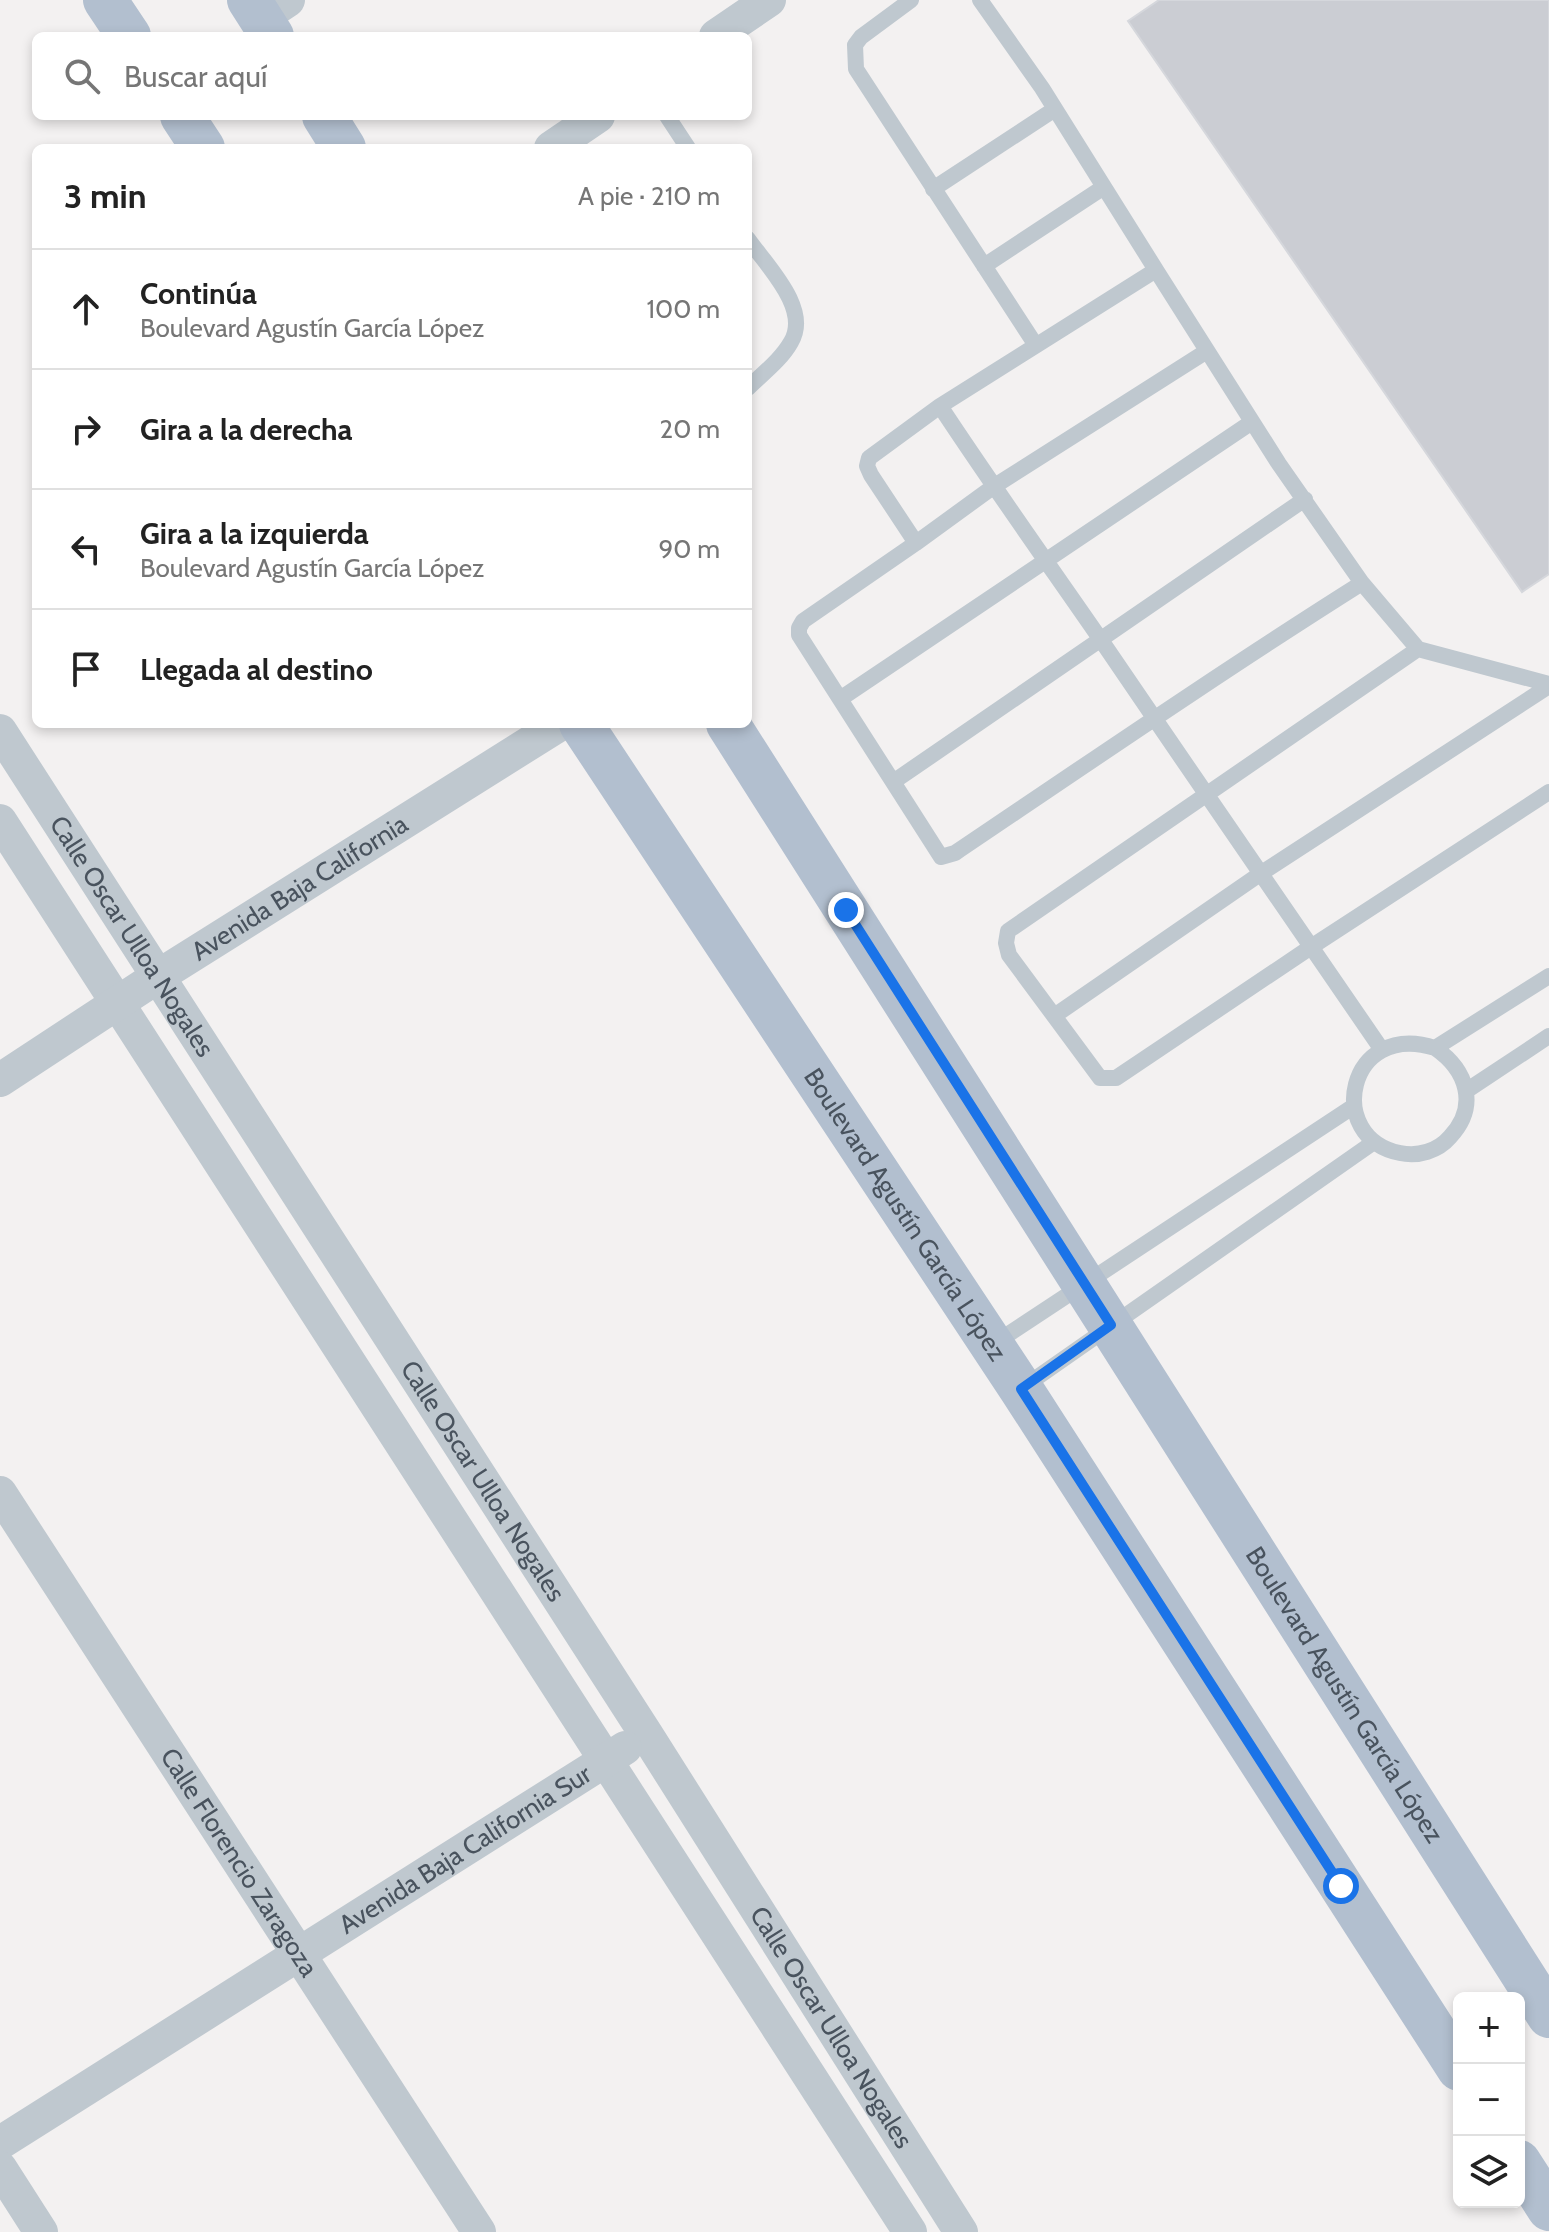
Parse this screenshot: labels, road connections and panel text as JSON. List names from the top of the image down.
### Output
{
  "streets": {
    "main road": ["Boulevard Agustín García López"],
    "street": [
      "Avenida Baja California",
      "Calle Oscar Ulloa Nogales",
      "Avenida Baja California Sur",
      "Calle Florencio Zaragoza"
    ]
  },
  "crossings": [
    ["Avenida Baja California", "Calle Oscar Ulloa Nogales"],
    ["Calle Oscar Ulloa Nogales", "Avenida Baja California Sur"],
    ["Avenida Baja California Sur", "Calle Florencio Zaragoza"]
  ],
  "page": {
    "search": "Buscar aquí",
    "heading": ["3 min", "A pie · 210 m"],
    "list": [
      ["Continúa", "Boulevard Agustín García López", "100 m"],
      ["Gira a la derecha", "20 m"],
      ["Gira a la izquierda", "Boulevard Agustín García López", "90 m"],
      "Llegada al destino"
    ],
    "map_buttons": ["+", "−"]
  }
}
